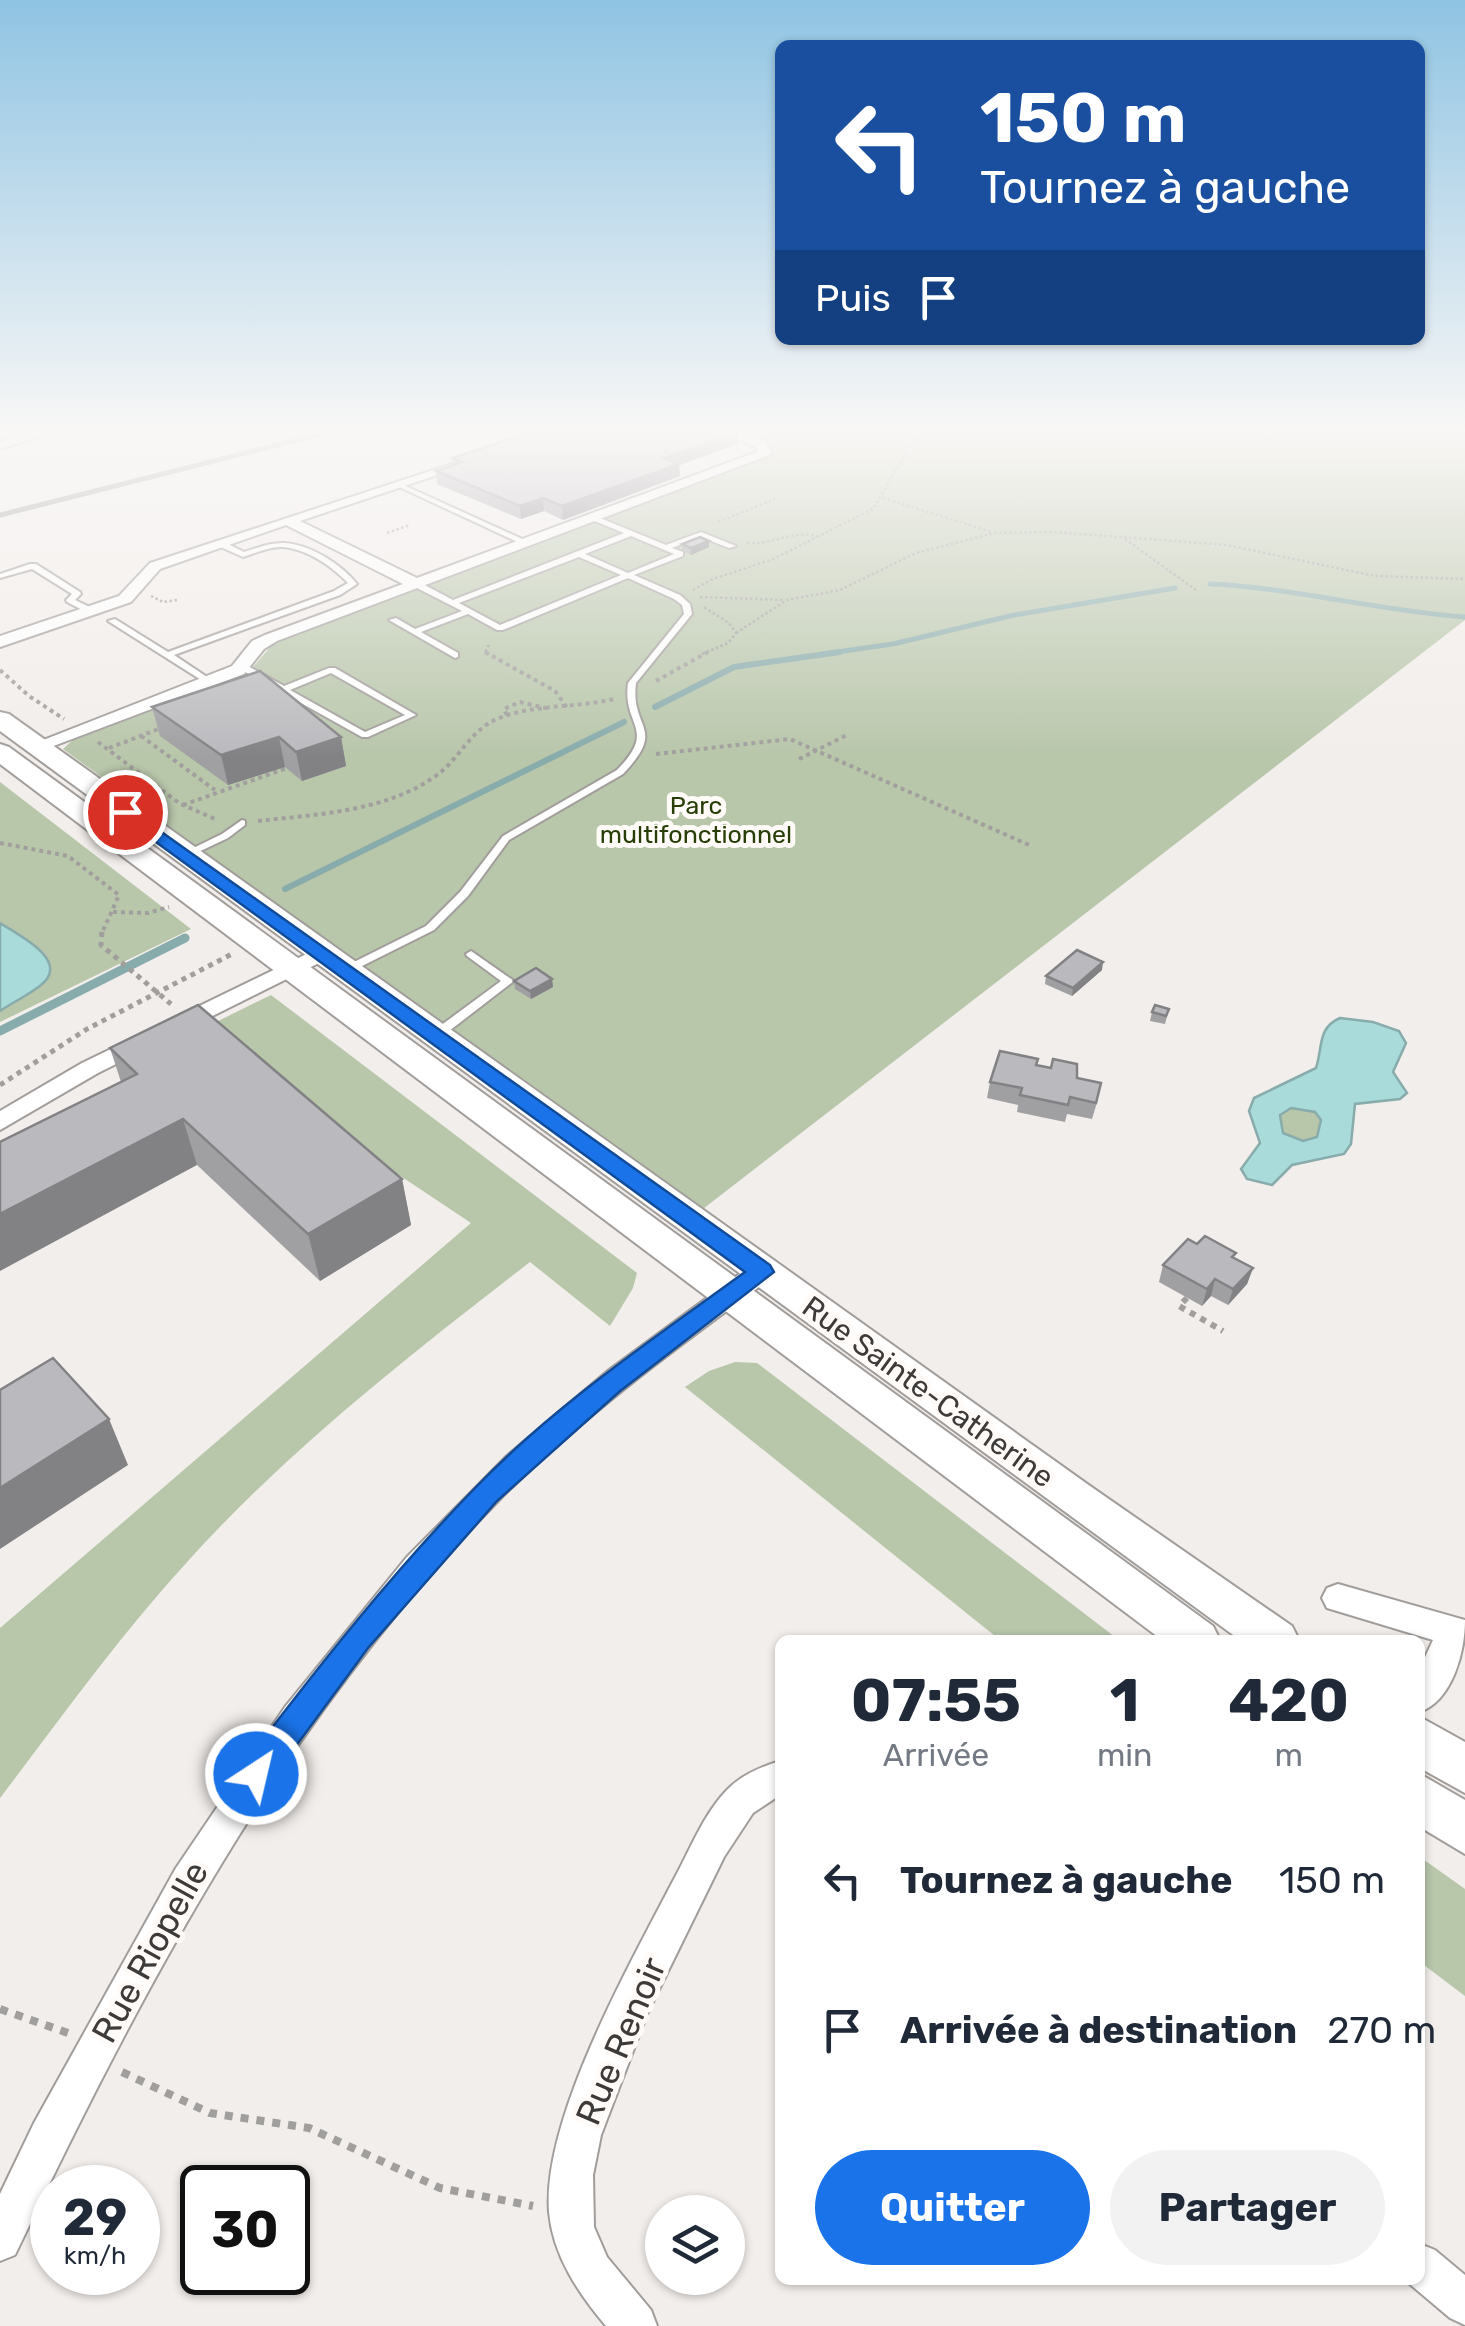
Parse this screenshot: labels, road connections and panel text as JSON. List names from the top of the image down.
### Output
{
  "streets": {
    "street": ["Rue Sainte-Catherine", "Rue Riopelle", "Rue Renoir"]
  },
  "crossings": [
    ["Rue Sainte-Catherine", "Rue Riopelle"]
  ],
  "parks": ["Parc multifonctionnel"],
  "page": {
    "turn": ["150 m", "Tournez à gauche"],
    "then": "Puis",
    "eta": [
      "07:55",
      "Arrivée",
      "1",
      "min",
      "420",
      "m"
    ],
    "list": [
      {
        "name": "Tournez à gauche",
        "value": "150 m"
      },
      {
        "name": "Arrivée à destination",
        "value": "270 m"
      }
    ],
    "buttons": ["Quitter", "Partager"],
    "speed": "29 km/h",
    "limit": "30"
  }
}
